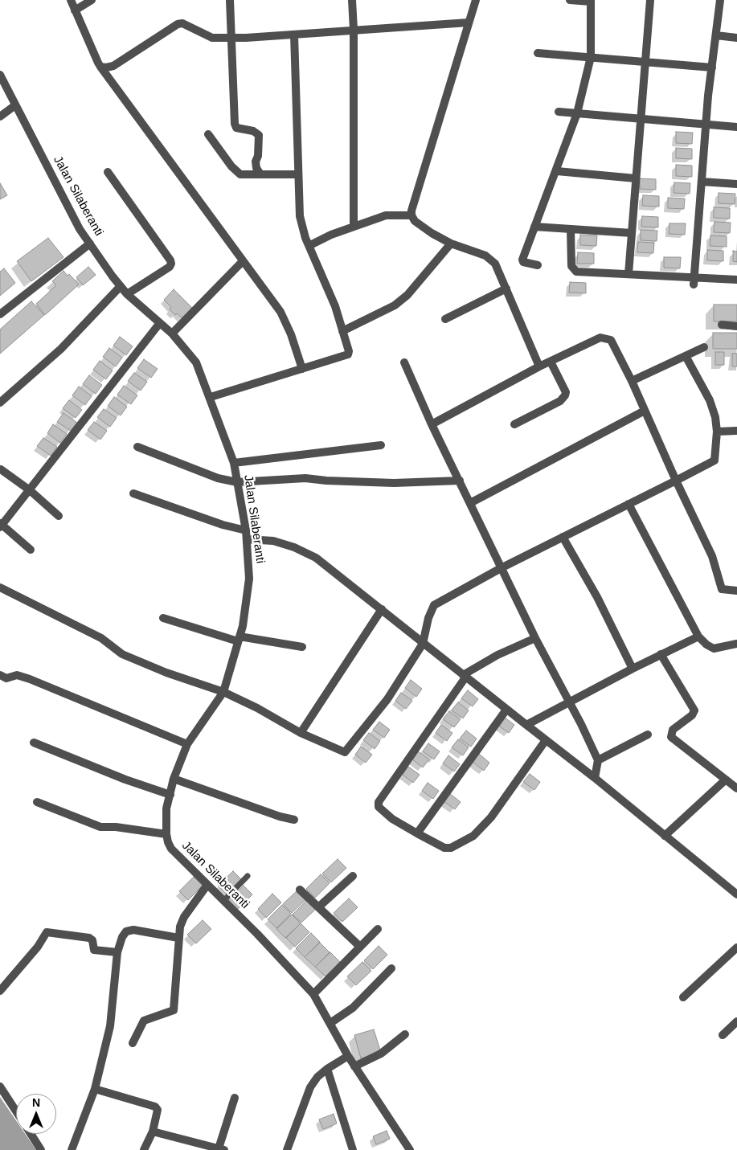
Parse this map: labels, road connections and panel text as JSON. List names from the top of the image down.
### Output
{
  "streets": {
    "street": ["Jalan Silaberanti"]
  },
  "north": "top"
}
